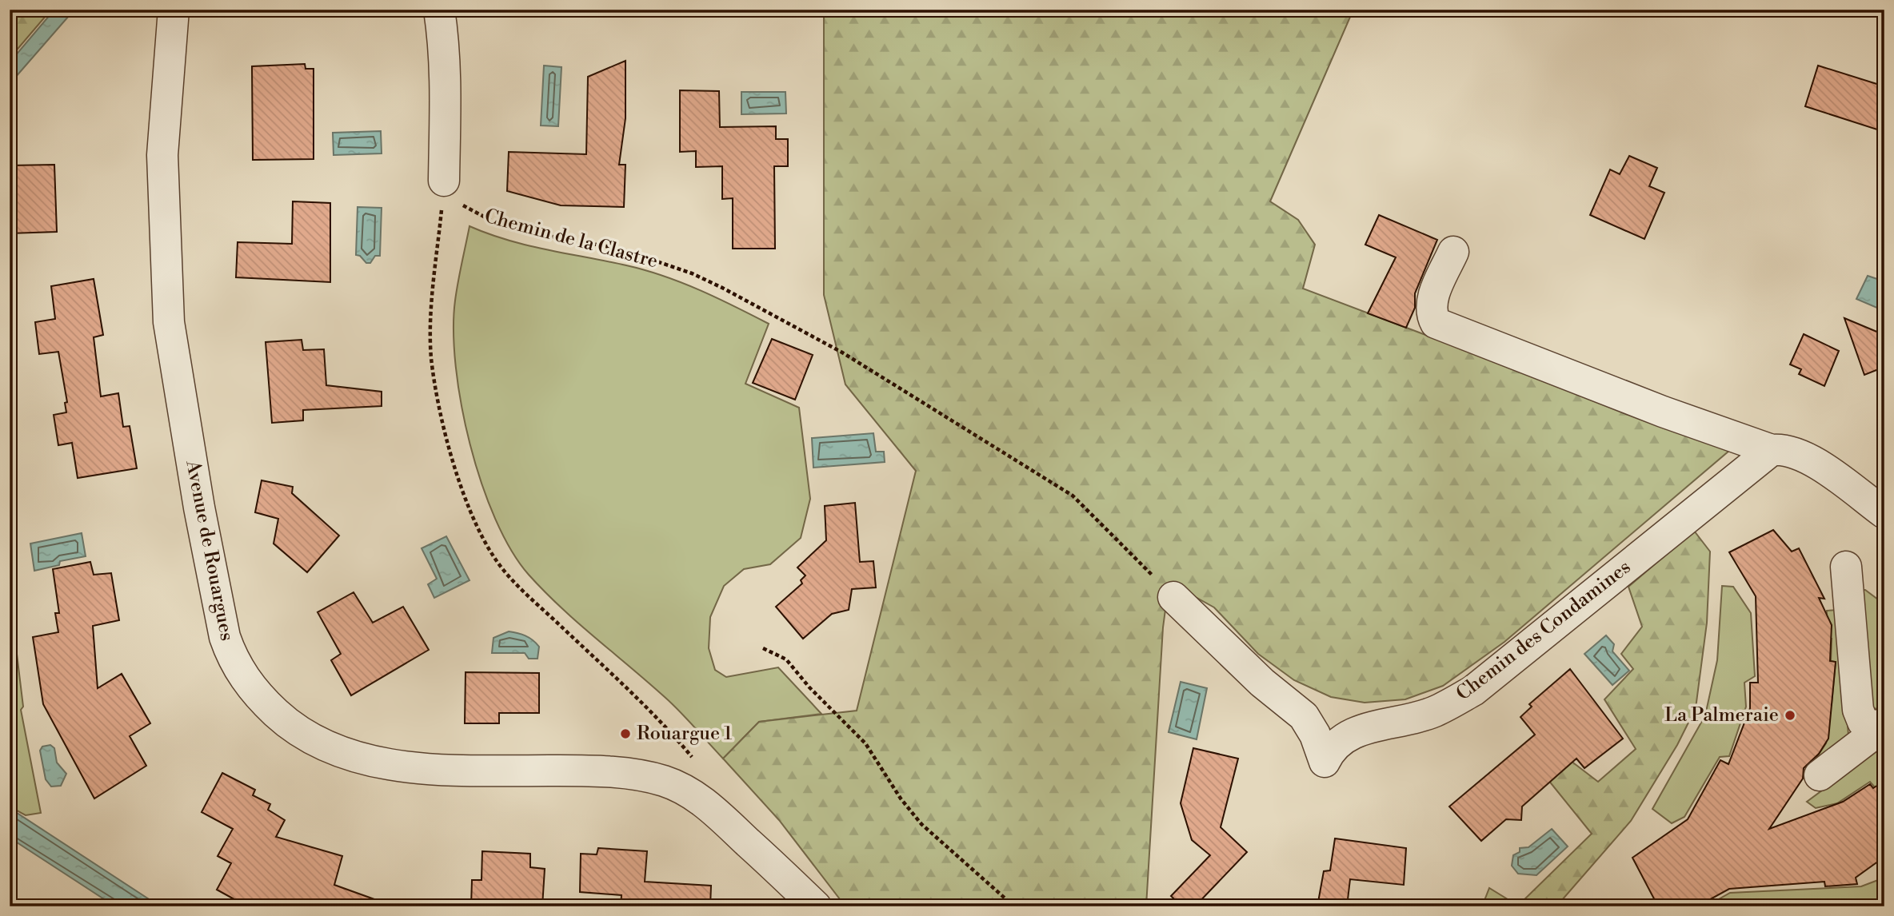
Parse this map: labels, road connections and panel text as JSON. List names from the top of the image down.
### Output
{
  "streets": {
    "street": ["Avenue de Rouargues", "Chemin des Condamines"],
    "path": ["Chemin de la Clastre"]
  },
  "crossings": [
    ["Chemin de la Clastre", "Chemin des Condamines"]
  ],
  "places": ["La Palmeraie", "Rouargue 1"]
}
